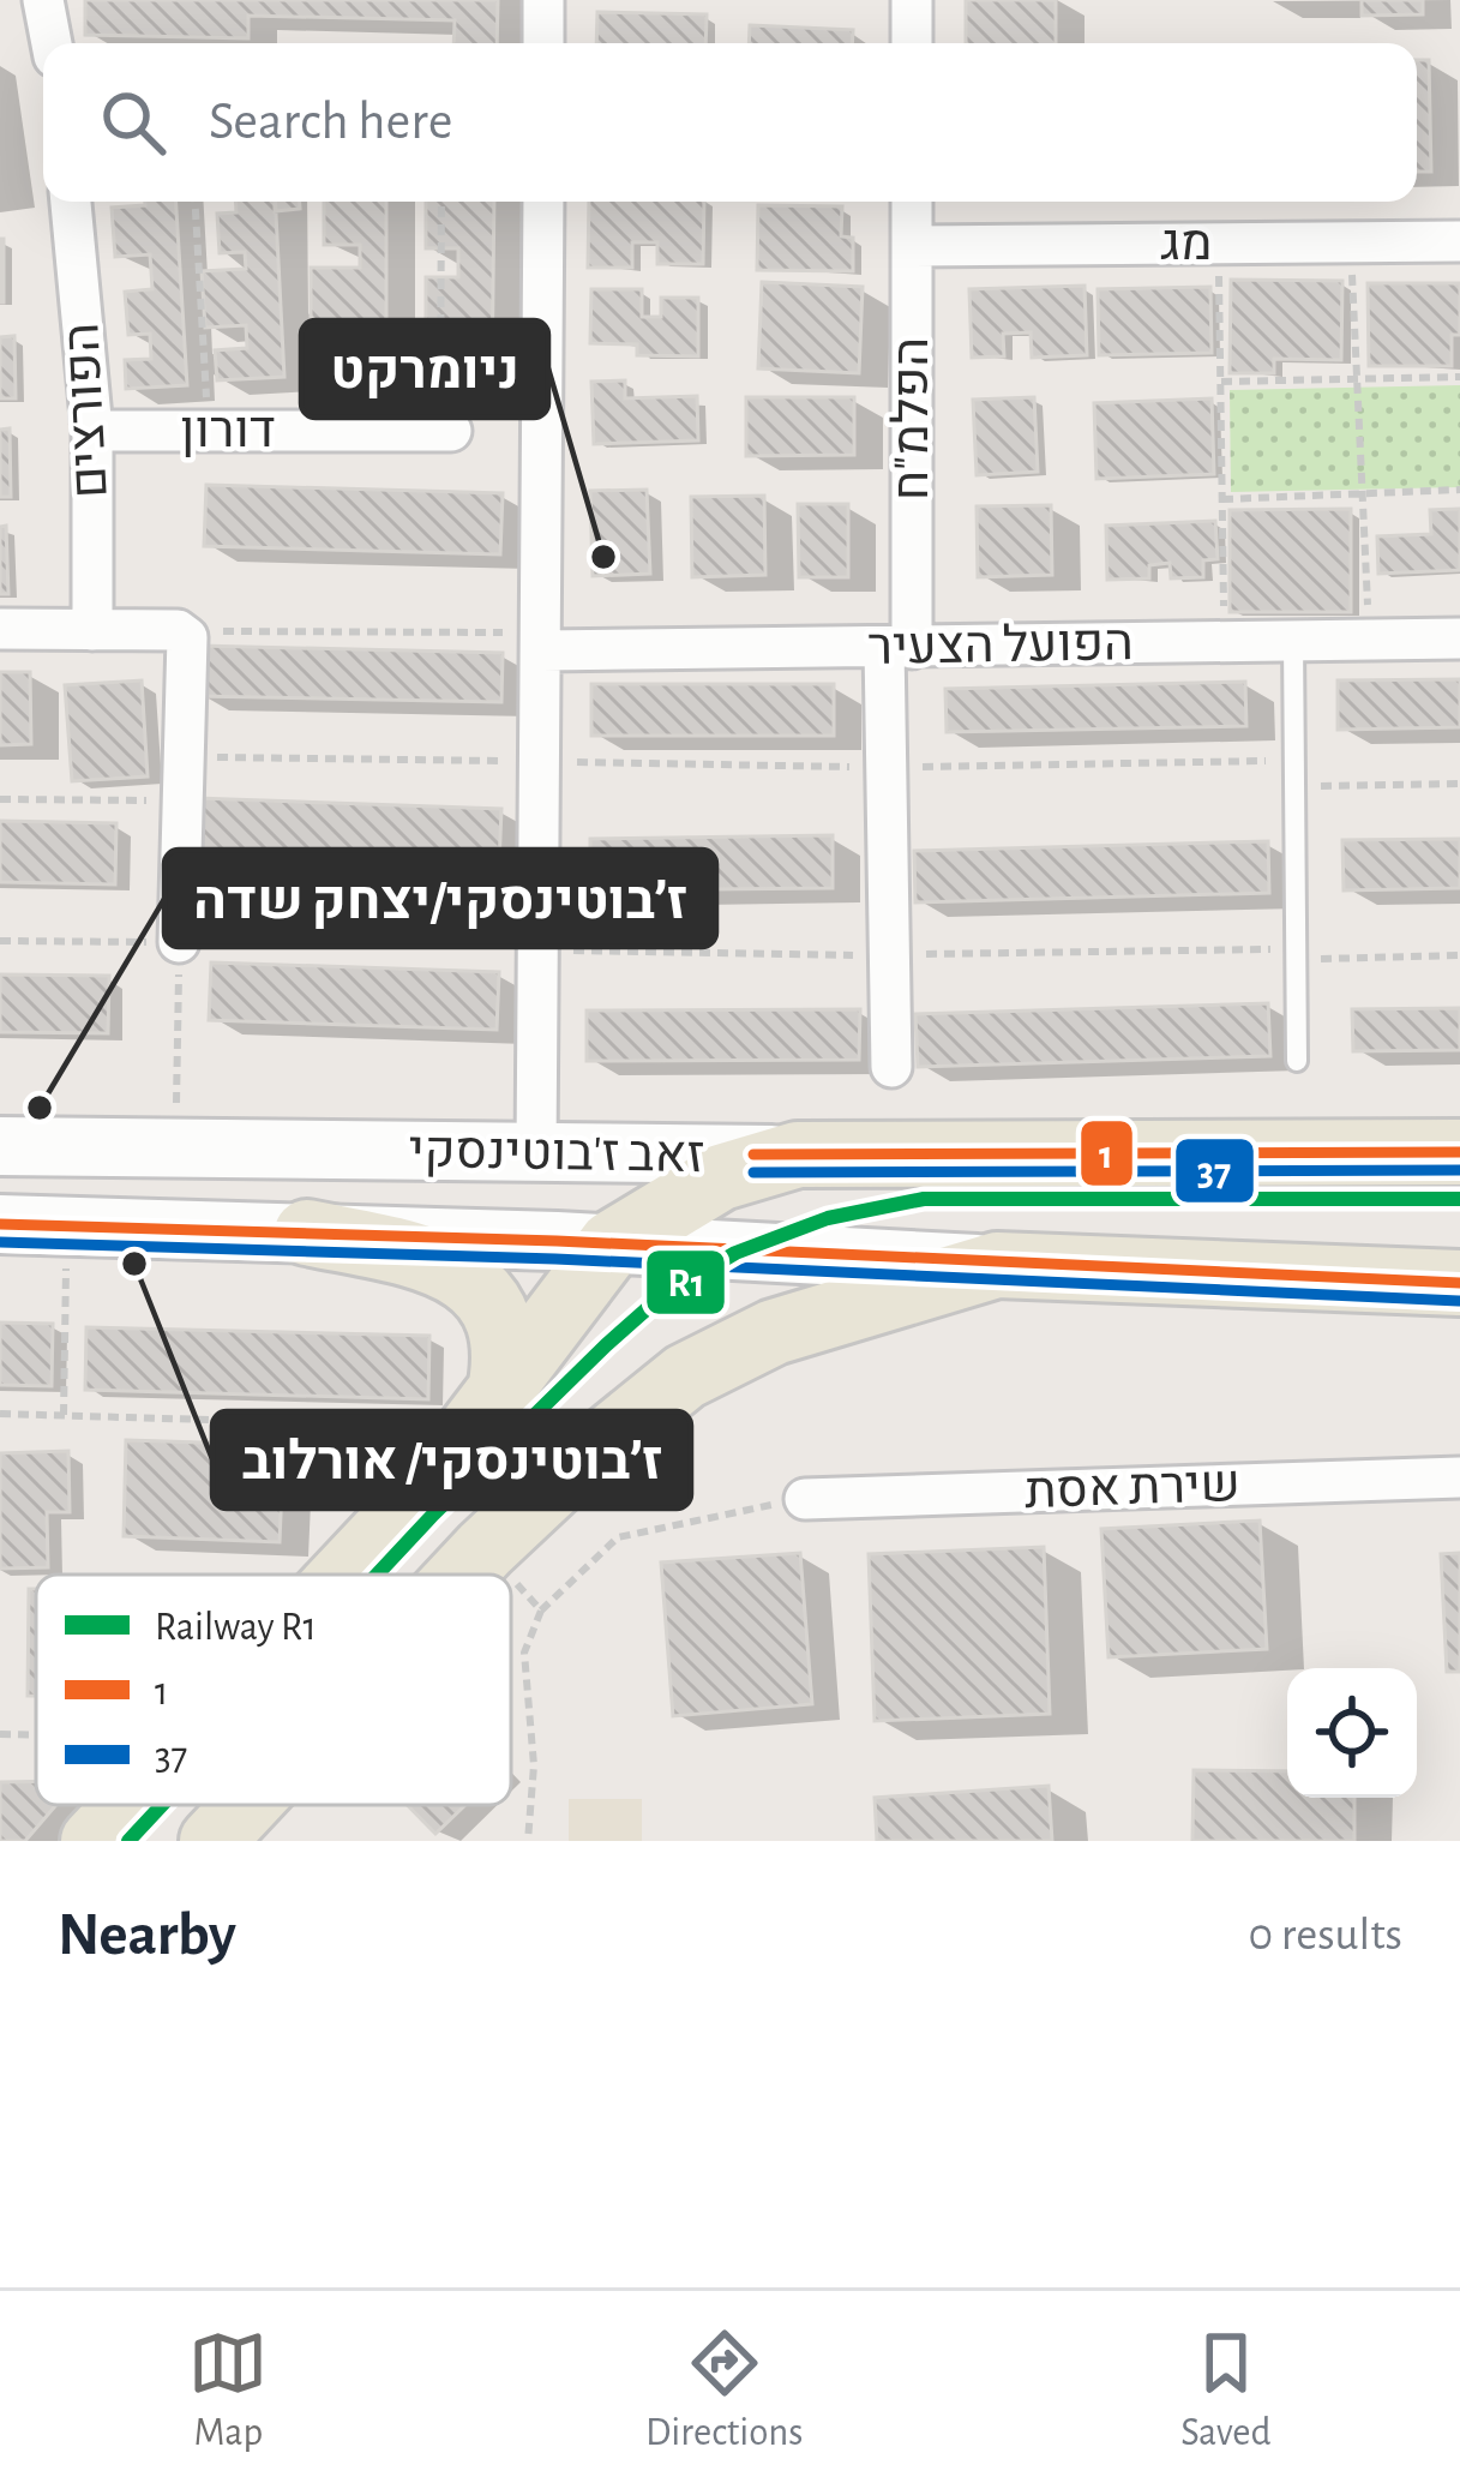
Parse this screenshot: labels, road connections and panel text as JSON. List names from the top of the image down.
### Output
{
  "streets": {
    "main road": ["זאב ז'בוטינסקי"],
    "street": [
      "מג",
      "הפורצים",
      "הפלמ\"ח",
      "דורון",
      "הפועל הצעיר",
      "שירת אסת"
    ]
  },
  "crossings": [
    ["מג", "הפלמ\"ח"],
    ["הפורצים", "דורון"],
    ["הפלמ\"ח", "הפועל הצעיר"]
  ],
  "places": ["ניומרקט", "ז׳בוטינסקי/יצחק שדה", "ז׳בוטינסקי/ אורלוב"],
  "lines": ["transit line 1", "transit line 37", "rail line R1"],
  "legend": ["Railway R1", "1", "37"],
  "page": {
    "search": "Search here",
    "heading": ["Nearby", "0 results"],
    "nav": ["Map", "Directions", "Saved"]
  }
}
